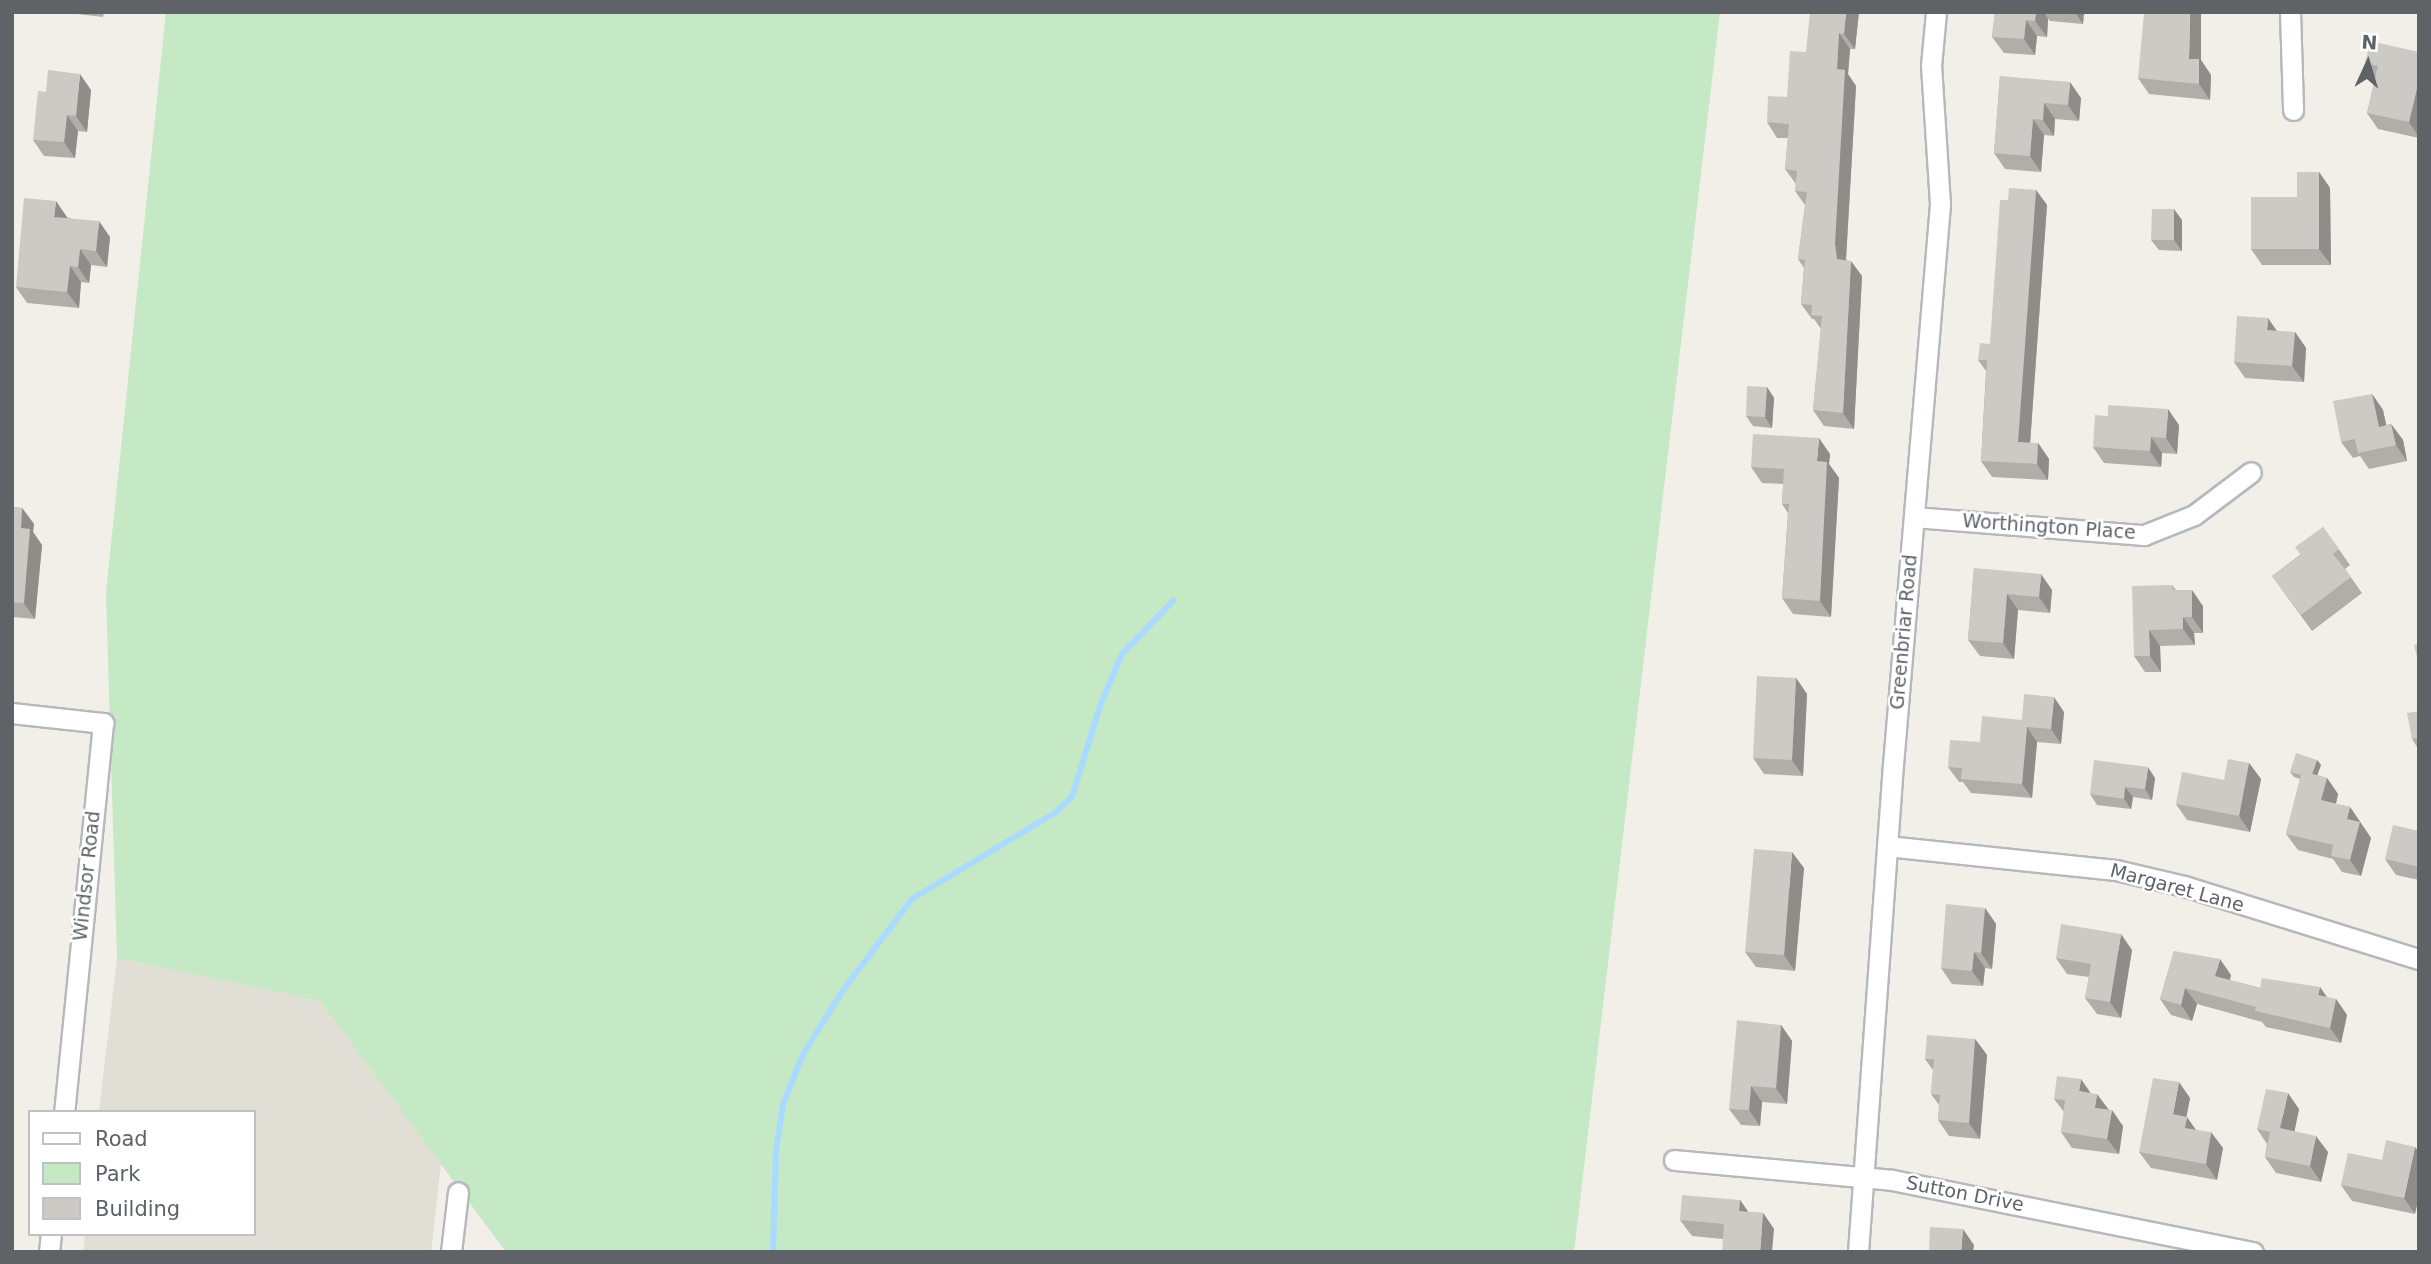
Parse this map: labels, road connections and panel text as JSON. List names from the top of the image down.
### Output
{
  "streets": {
    "street": [
      "Worthington Place",
      "Greenbriar Road",
      "Windsor Road",
      "Margaret Lane",
      "Sutton Drive"
    ]
  },
  "crossings": [
    ["Worthington Place", "Greenbriar Road"],
    ["Greenbriar Road", "Margaret Lane"],
    ["Greenbriar Road", "Sutton Drive"]
  ],
  "legend": ["Road", "Park", "Building"],
  "north": "top"
}
